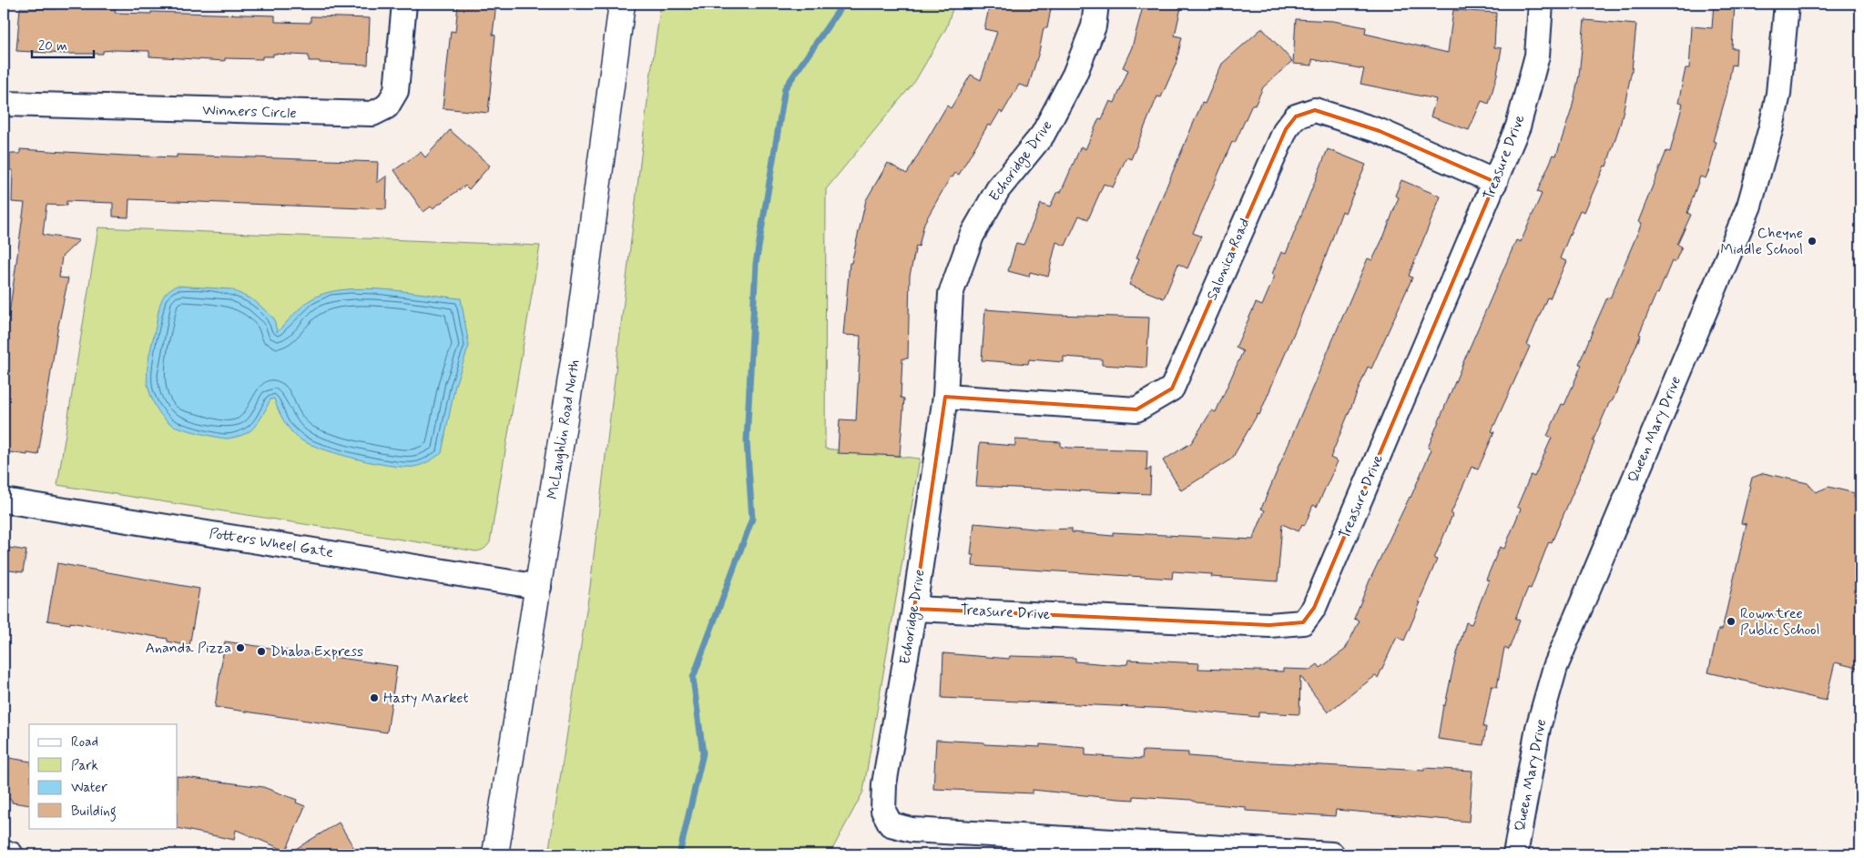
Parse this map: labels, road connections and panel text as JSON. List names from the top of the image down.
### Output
{
  "streets": {
    "main road": ["McLaughlin Road North"],
    "street": [
      "Winners Circle",
      "Treasure Drive",
      "Echoridge Drive",
      "Salonica Road",
      "Queen Mary Drive",
      "Potters Wheel Gate"
    ]
  },
  "crossings": [
    ["Treasure Drive", "Echoridge Drive"],
    ["Treasure Drive", "Salonica Road"],
    ["Echoridge Drive", "Salonica Road"],
    ["McLaughlin Road North", "Potters Wheel Gate"]
  ],
  "places": [
    "Cheyne Middle School",
    "Rowntree Public School",
    "Ananda Pizza",
    "Dhaba Express",
    "Hasty Market"
  ],
  "legend": [
    "Road",
    "Park",
    "Water",
    "Building"
  ],
  "scale_bar": "20 m"
}
